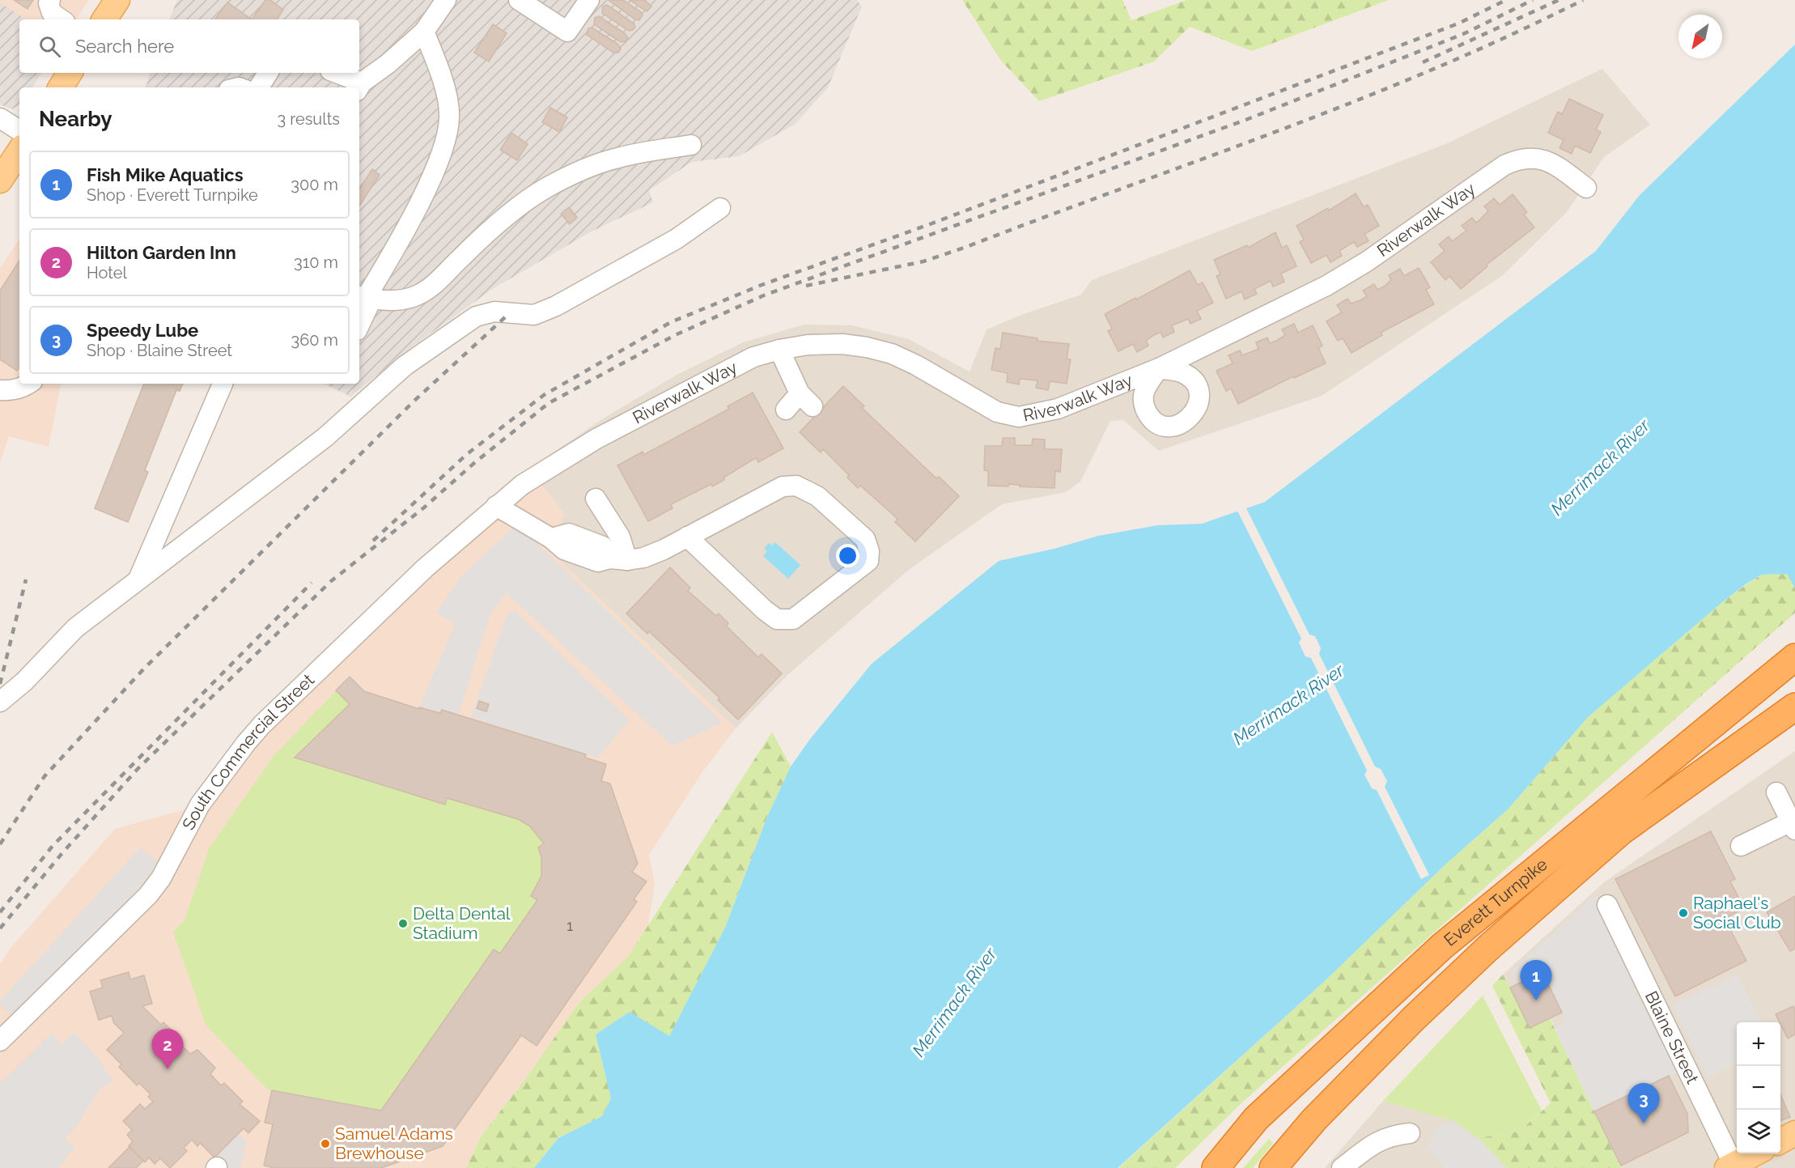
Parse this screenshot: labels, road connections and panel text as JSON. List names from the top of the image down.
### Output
{
  "streets": {
    "highway": ["Everett Turnpike"],
    "street": ["Riverwalk Way", "South Commercial Street", "Blaine Street"]
  },
  "crossings": [
    ["Riverwalk Way", "South Commercial Street"]
  ],
  "water": ["Merrimack River"],
  "places": ["Raphael's Social Club", "Delta Dental Stadium", "Samuel Adams Brewhouse"],
  "house_numbers": ["1"],
  "north": "bottom left",
  "page": {
    "search": "Search here",
    "heading": ["Nearby", "3 results"],
    "list": [
      {
        "mark": "1",
        "name": "Fish Mike Aquatics",
        "note": "Shop · Everett Turnpike",
        "value": "300 m"
      },
      {
        "mark": "2",
        "name": "Hilton Garden Inn",
        "note": "Hotel",
        "value": "310 m"
      },
      {
        "mark": "3",
        "name": "Speedy Lube",
        "note": "Shop · Blaine Street",
        "value": "360 m"
      }
    ],
    "pins": ["1", "2", "3"],
    "map_buttons": ["+", "−"]
  }
}
